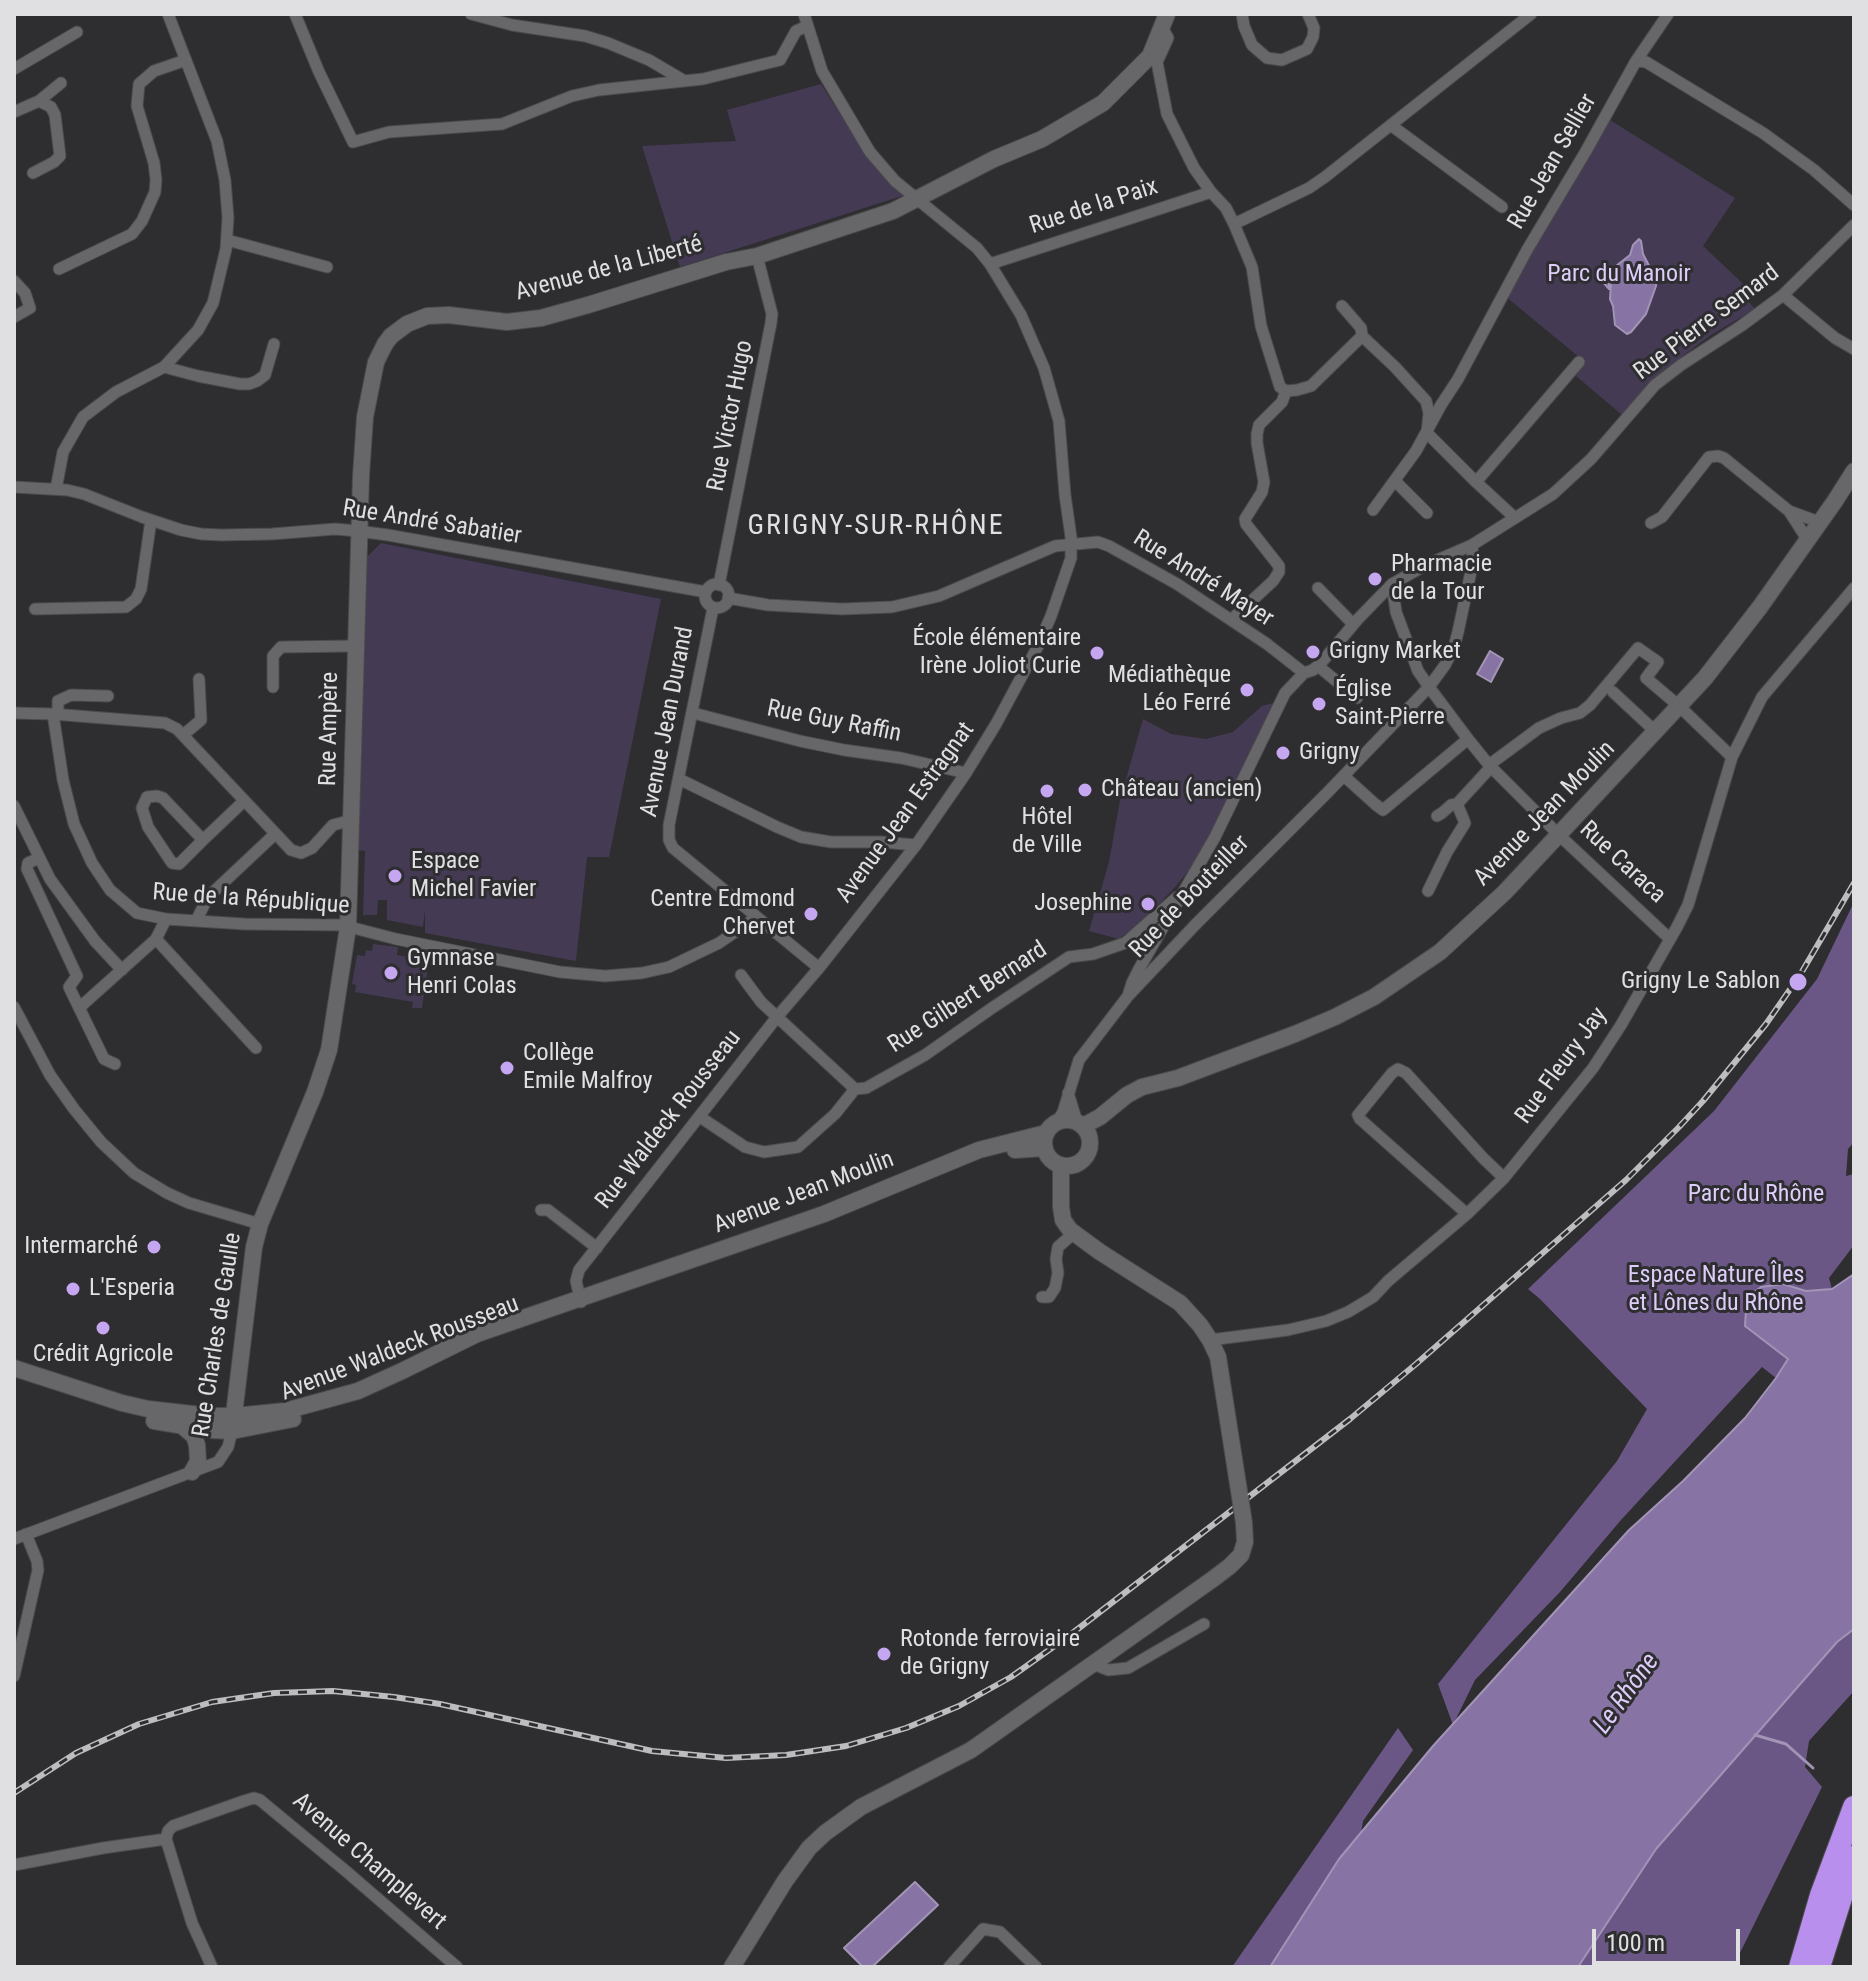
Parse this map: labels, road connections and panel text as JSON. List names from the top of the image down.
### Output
{
  "streets": {
    "street": [
      "Rue Jean Sellier",
      "Rue de la Paix",
      "Avenue de la Liberté",
      "Rue Pierre Semard",
      "Rue Victor Hugo",
      "Rue André Sabatier",
      "Rue André Mayer",
      "Avenue Jean Durand",
      "Rue Guy Raffin",
      "Rue Ampère",
      "Avenue Jean Estragnat",
      "Avenue Jean Moulin",
      "Rue Caraca",
      "Rue de Bouteiller",
      "Rue de la République",
      "Rue Gilbert Bernard",
      "Rue Fleury Jay",
      "Rue Waldeck Rousseau",
      "Rue Charles de Gaulle",
      "Avenue Waldeck Rousseau",
      "Avenue Champlevert"
    ]
  },
  "crossings": [
    ["Rue de la Paix", "Avenue Jean Estragnat"],
    ["Avenue de la Liberté", "Rue Victor Hugo"],
    ["Avenue de la Liberté", "Rue André Sabatier"],
    ["Avenue de la Liberté", "Rue Ampère"],
    ["Avenue de la Liberté", "Avenue Jean Estragnat"],
    ["Rue Pierre Semard", "Rue Caraca"],
    ["Rue Pierre Semard", "Rue de Bouteiller"],
    ["Rue Victor Hugo", "Rue André Sabatier"],
    ["Rue Victor Hugo", "Avenue Jean Durand"],
    ["Rue André Sabatier", "Avenue Jean Durand"],
    ["Rue André Sabatier", "Rue Ampère"],
    ["Rue André Mayer", "Avenue Jean Estragnat"],
    ["Avenue Jean Durand", "Rue Guy Raffin"],
    ["Avenue Jean Durand", "Avenue Jean Estragnat"],
    ["Avenue Jean Durand", "Rue de la République"],
    ["Avenue Jean Durand", "Rue Waldeck Rousseau"],
    ["Rue Guy Raffin", "Avenue Jean Estragnat"],
    ["Rue Ampère", "Rue de la République"],
    ["Rue Ampère", "Rue Charles de Gaulle"],
    ["Avenue Jean Estragnat", "Rue Waldeck Rousseau"],
    ["Avenue Jean Moulin", "Rue Caraca"],
    ["Avenue Jean Moulin", "Rue de Bouteiller"],
    ["Avenue Jean Moulin", "Rue Waldeck Rousseau"],
    ["Avenue Jean Moulin", "Avenue Waldeck Rousseau"],
    ["Rue Caraca", "Rue de Bouteiller"],
    ["Rue Caraca", "Rue Fleury Jay"],
    ["Rue de la République", "Rue Charles de Gaulle"],
    ["Rue Gilbert Bernard", "Rue Waldeck Rousseau"],
    ["Rue Waldeck Rousseau", "Avenue Waldeck Rousseau"],
    ["Rue Charles de Gaulle", "Avenue Waldeck Rousseau"]
  ],
  "districts": ["GRIGNY-SUR-RHÔNE"],
  "water": ["Le Rhône"],
  "parks": ["Parc du Manoir", "Parc du Rhône", "Espace Nature Îles et Lônes du Rhône"],
  "places": [
    "Pharmacie de la Tour",
    "Grigny Market",
    "École élémentaire Irène Joliot Curie",
    "Médiathèque Léo Ferré",
    "Église Saint-Pierre",
    "Grigny",
    "Château (ancien)",
    "Hôtel de Ville",
    "Espace Michel Favier",
    "Josephine",
    "Centre Edmond Chervet",
    "Gymnase Henri Colas",
    "Grigny Le Sablon",
    "Collège Emile Malfroy",
    "Intermarché",
    "L'Esperia",
    "Crédit Agricole",
    "Rotonde ferroviaire de Grigny"
  ],
  "scale_bar": "100 m"
}
